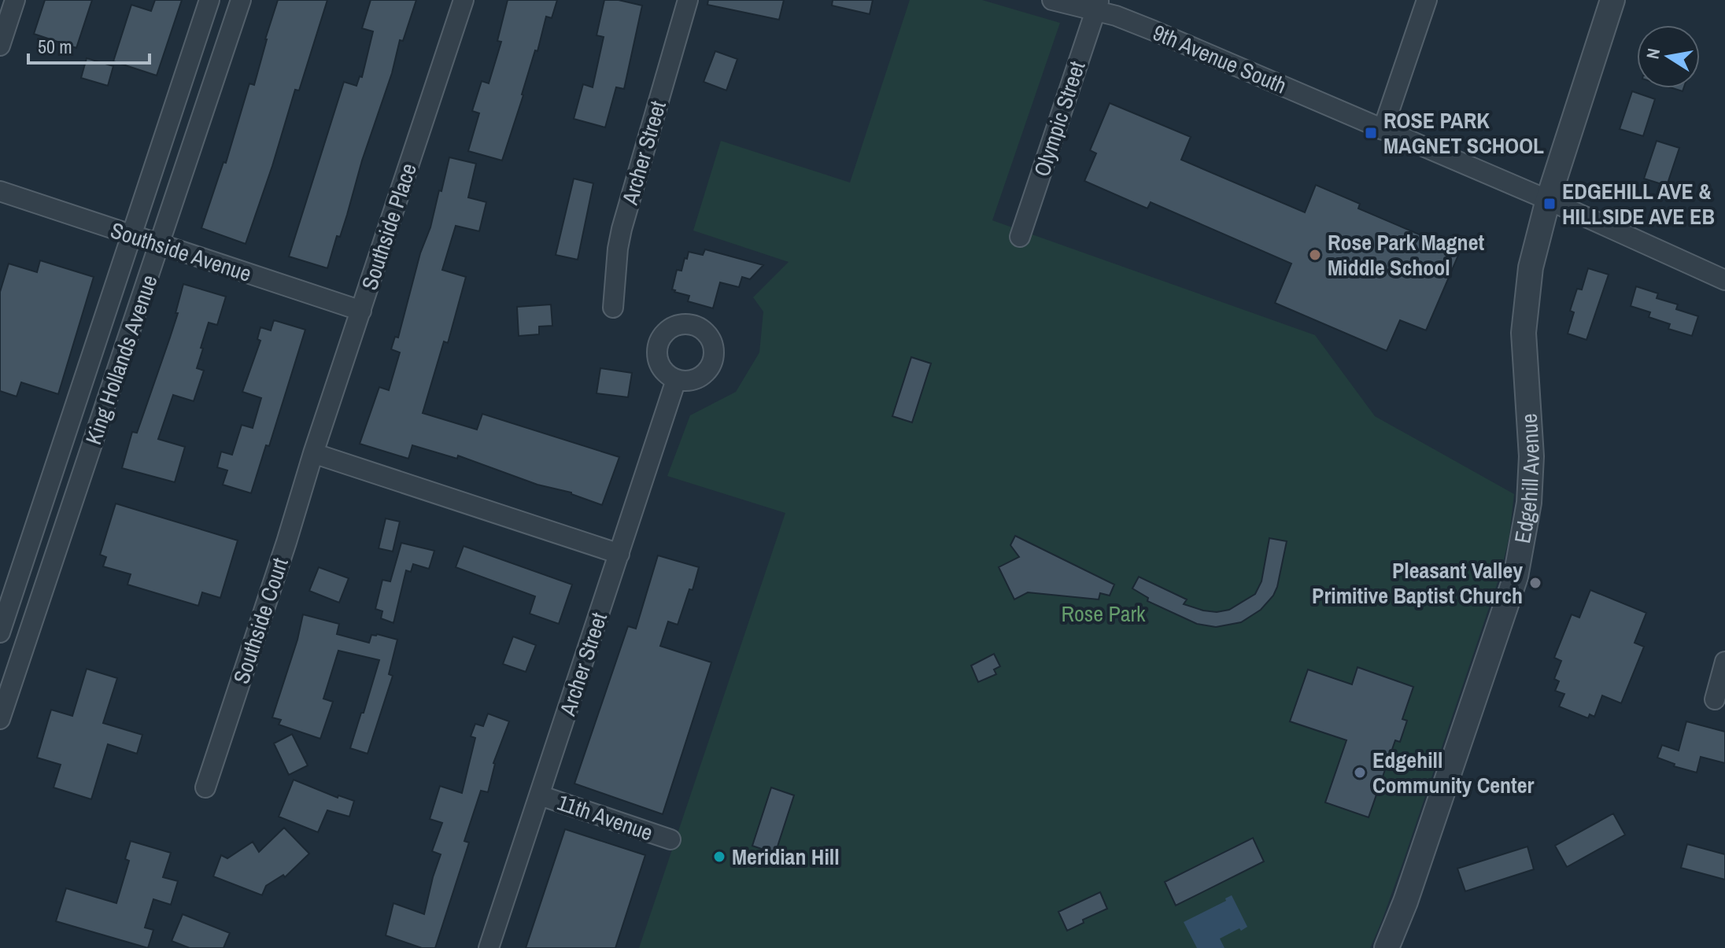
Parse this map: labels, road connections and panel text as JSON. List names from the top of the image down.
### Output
{
  "streets": {
    "street": [
      "9th Avenue South",
      "Olympic Street",
      "Archer Street",
      "Southside Place",
      "Southside Avenue",
      "King Hollands Avenue",
      "Edgehill Avenue",
      "Southside Court",
      "11th Avenue"
    ]
  },
  "crossings": [
    ["9th Avenue South", "Olympic Street"],
    ["9th Avenue South", "Edgehill Avenue"],
    ["Archer Street", "11th Avenue"],
    ["Southside Place", "Southside Avenue"],
    ["Southside Place", "Southside Court"],
    ["Southside Avenue", "King Hollands Avenue"]
  ],
  "parks": ["Rose Park"],
  "places": {
    "transit": ["ROSE PARK MAGNET SCHOOL", "EDGEHILL AVE & HILLSIDE AVE EB"],
    "other": [
      "Rose Park Magnet Middle School",
      "Pleasant Valley Primitive Baptist Church",
      "Edgehill Community Center",
      "Meridian Hill"
    ]
  },
  "scale_bar": "50 m",
  "north": "left"
}
